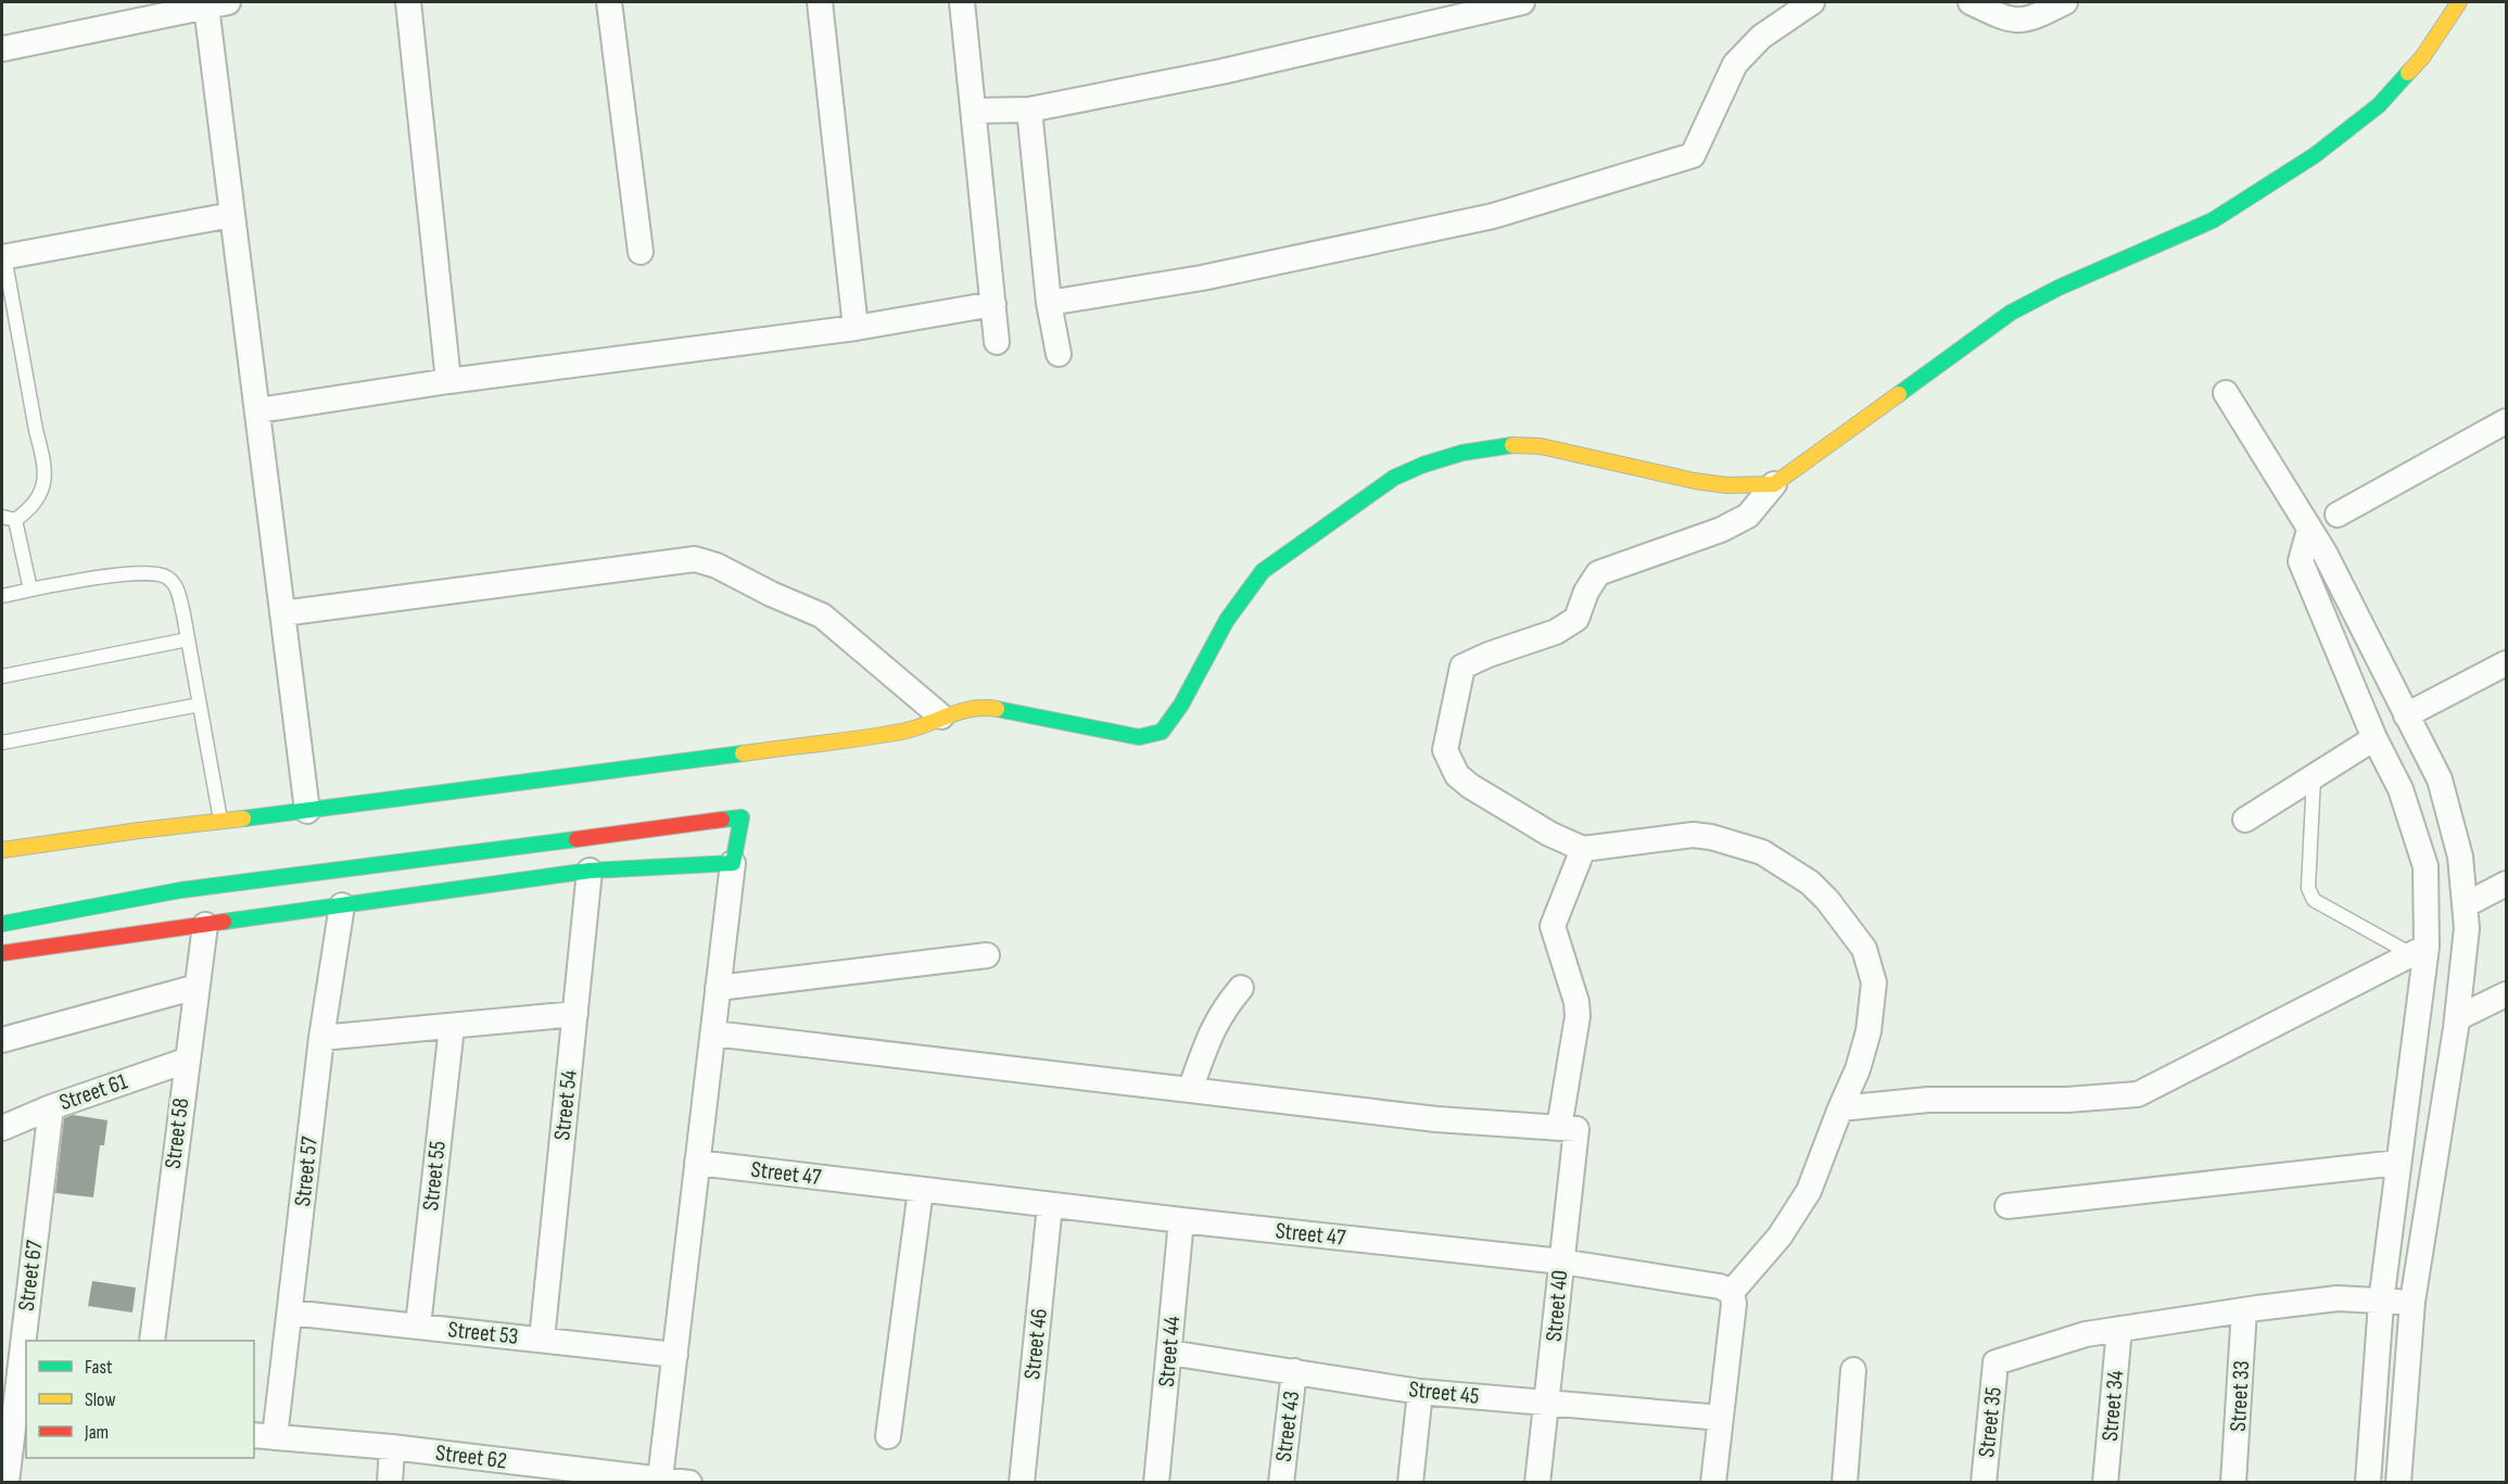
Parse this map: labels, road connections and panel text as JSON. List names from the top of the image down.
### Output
{
  "streets": {
    "street": [
      "Street 61",
      "Street 54",
      "Street 58",
      "Street 57",
      "Street 47",
      "Street 55",
      "Street 67",
      "Street 40",
      "Street 53",
      "Street 46",
      "Street 44",
      "Street 45",
      "Street 33",
      "Street 34",
      "Street 35",
      "Street 43",
      "Street 62"
    ]
  },
  "crossings": [
    ["Street 61", "Street 58"],
    ["Street 61", "Street 67"],
    ["Street 54", "Street 53"],
    ["Street 57", "Street 53"],
    ["Street 57", "Street 62"],
    ["Street 47", "Street 40"],
    ["Street 47", "Street 46"],
    ["Street 47", "Street 44"],
    ["Street 55", "Street 53"],
    ["Street 40", "Street 45"],
    ["Street 44", "Street 45"],
    ["Street 45", "Street 43"],
    ["Street 34", "Street 35"]
  ],
  "legend": ["Fast", "Slow", "Jam"]
}
